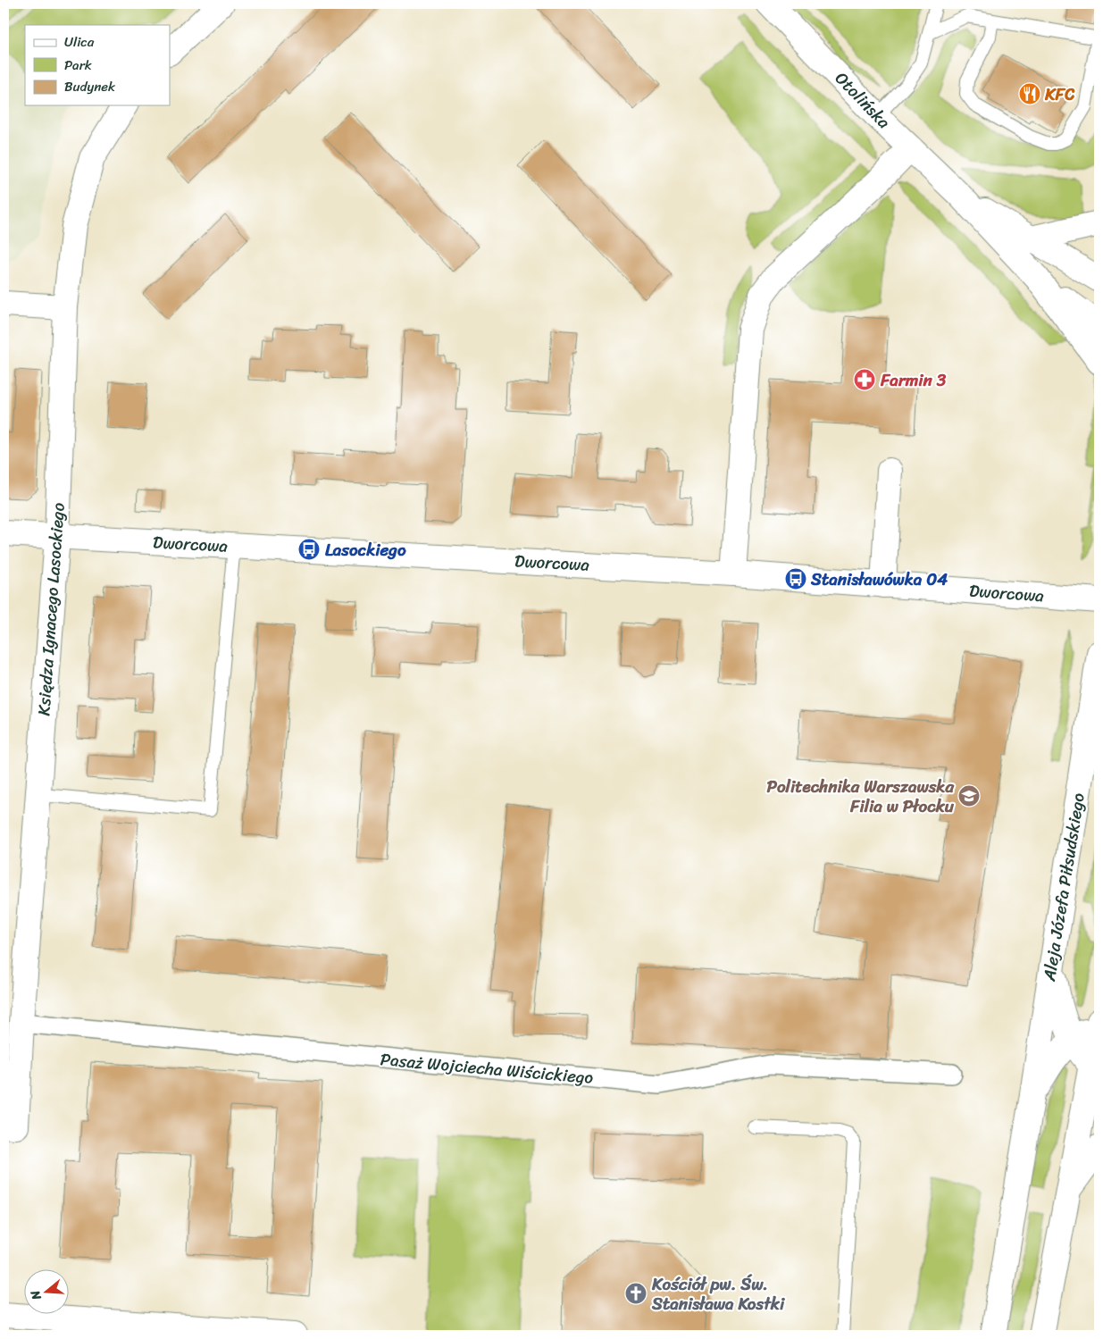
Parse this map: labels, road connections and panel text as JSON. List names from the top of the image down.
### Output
{
  "streets": {
    "street": [
      "Otolińska",
      "Dworcowa",
      "Księdza Ignacego Lasockiego",
      "Aleja Józefa Piłsudskiego",
      "Pasaż Wojciecha Wiścickiego"
    ]
  },
  "crossings": [
    ["Dworcowa", "Księdza Ignacego Lasockiego"],
    ["Księdza Ignacego Lasockiego", "Pasaż Wojciecha Wiścickiego"]
  ],
  "places": {
    "restaurant": ["KFC"],
    "pharmacy": ["Farmin 3"],
    "bus stop": ["Lasockiego", "Stanisławówka 04"],
    "school or university": ["Politechnika Warszawska Filia w Płocku"],
    "church": ["Kościół pw. Św. Stanisława Kostki"]
  },
  "legend": ["Ulica", "Park", "Budynek"],
  "north": "left"
}
